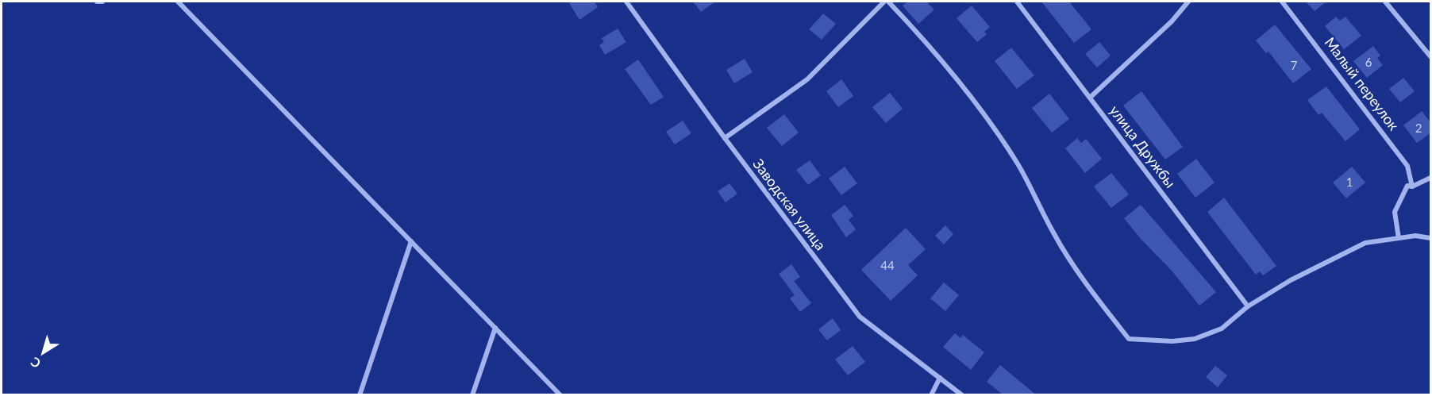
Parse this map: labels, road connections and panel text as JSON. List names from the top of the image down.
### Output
{
  "streets": {
    "street": ["Малый переулок", "улица Дружбы", "Заводская улица"]
  },
  "house_numbers": [
    "6",
    "7",
    "2",
    "1",
    "44"
  ],
  "north": "bottom left"
}
